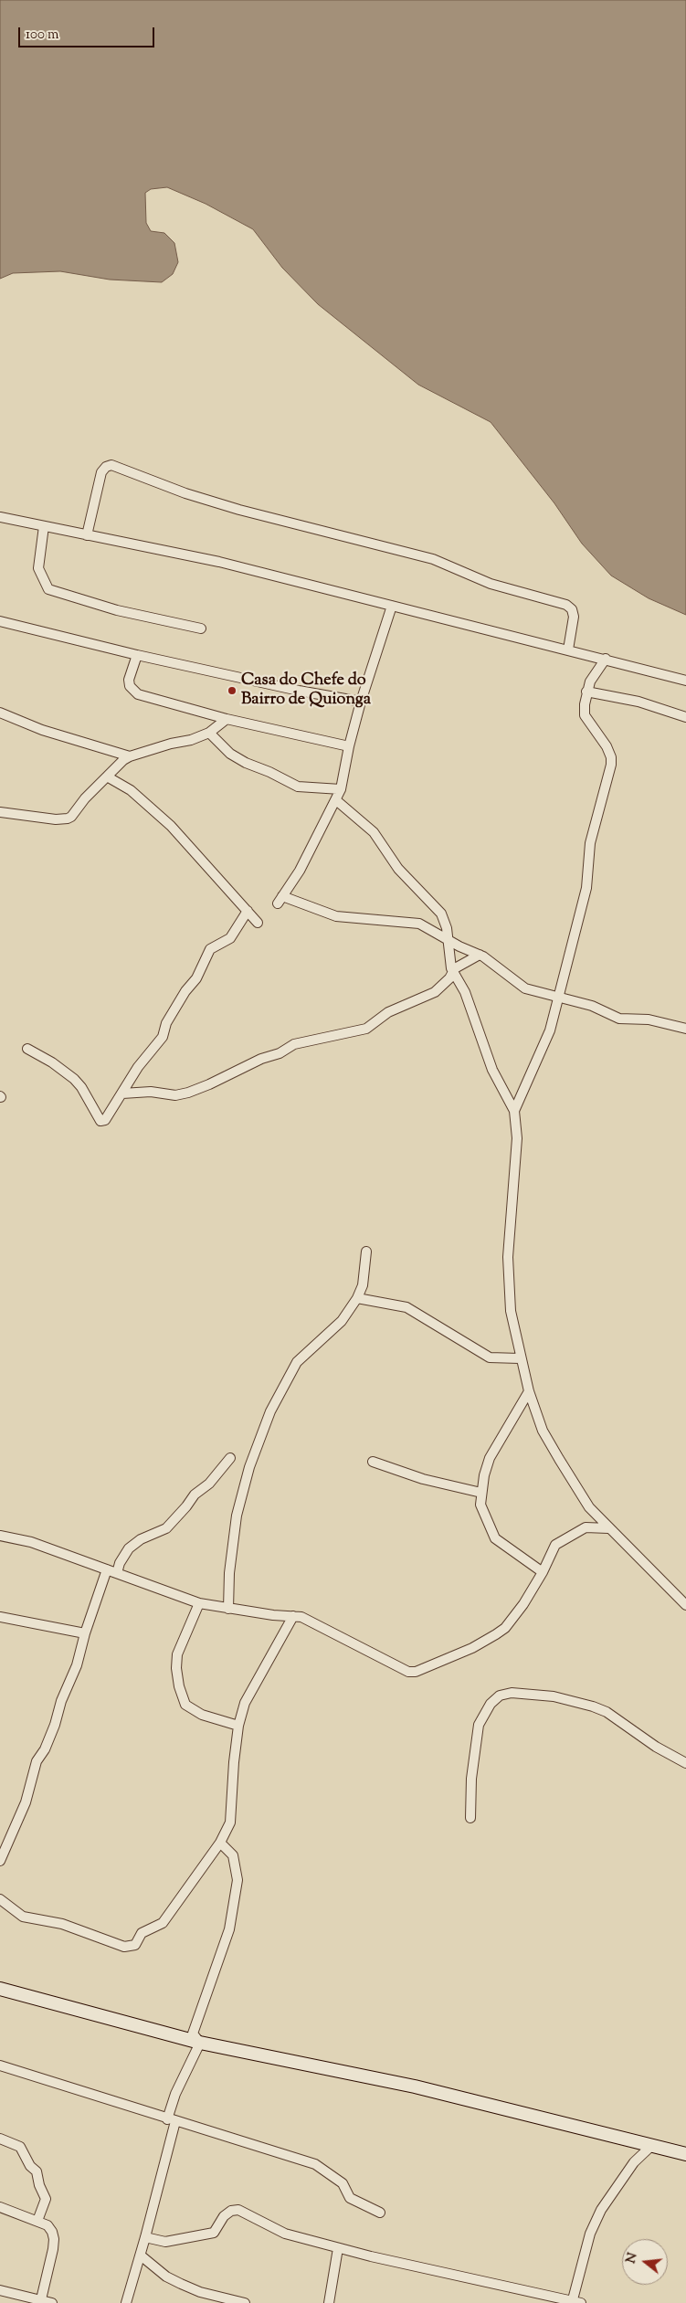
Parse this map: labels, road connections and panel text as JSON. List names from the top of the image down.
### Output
{
  "places": ["Casa do Chefe do Bairro de Quionga"],
  "scale_bar": "100 m",
  "north": "left"
}
